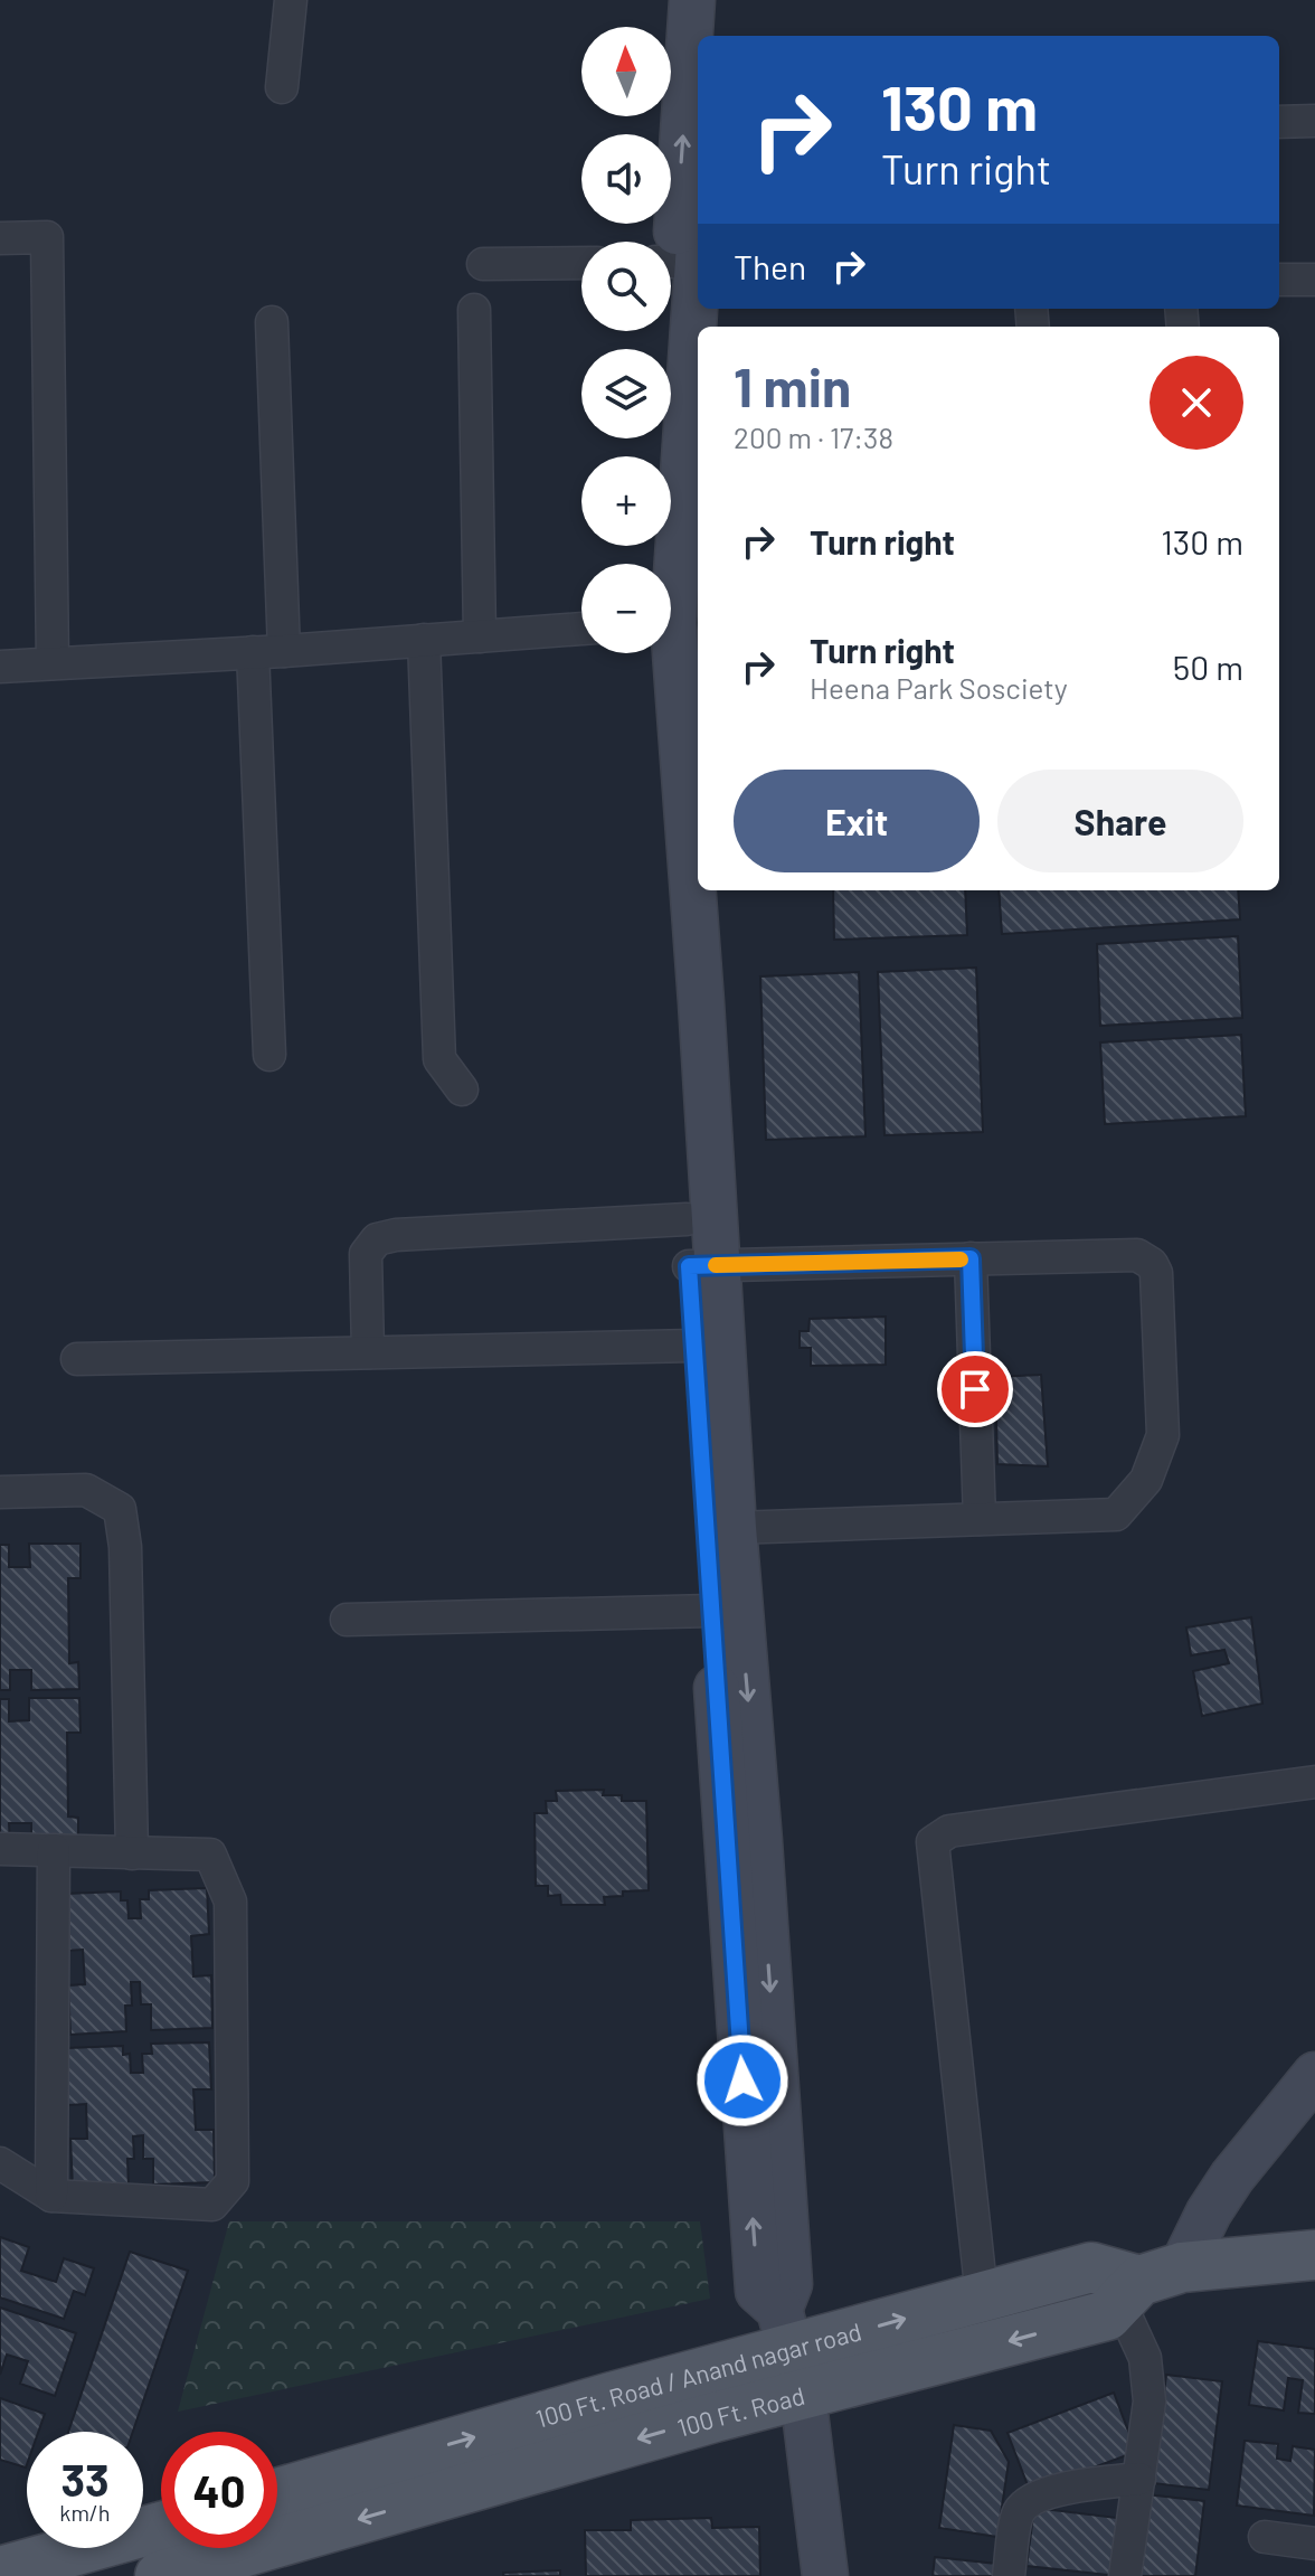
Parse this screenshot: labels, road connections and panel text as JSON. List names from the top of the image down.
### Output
{
  "streets": {
    "main road": ["100 Ft. Road / Anand nagar road", "100 Ft. Road"]
  },
  "crossings": [
    ["100 Ft. Road / Anand nagar road", "100 Ft. Road"]
  ],
  "one_way": ["100 Ft. Road / Anand nagar road", "100 Ft. Road"],
  "north": "top",
  "page": {
    "map_buttons": ["+", "−"],
    "turn": ["130 m", "Turn right"],
    "then": "Then",
    "heading": ["1 min", "200 m · 17:38"],
    "list": [
      {
        "name": "Turn right",
        "value": "130 m"
      },
      {
        "name": "Turn right",
        "note": "Heena Park Sosciety",
        "value": "50 m"
      }
    ],
    "buttons": ["Exit", "Share"],
    "speed": "33 km/h",
    "limit": "40"
  }
}
